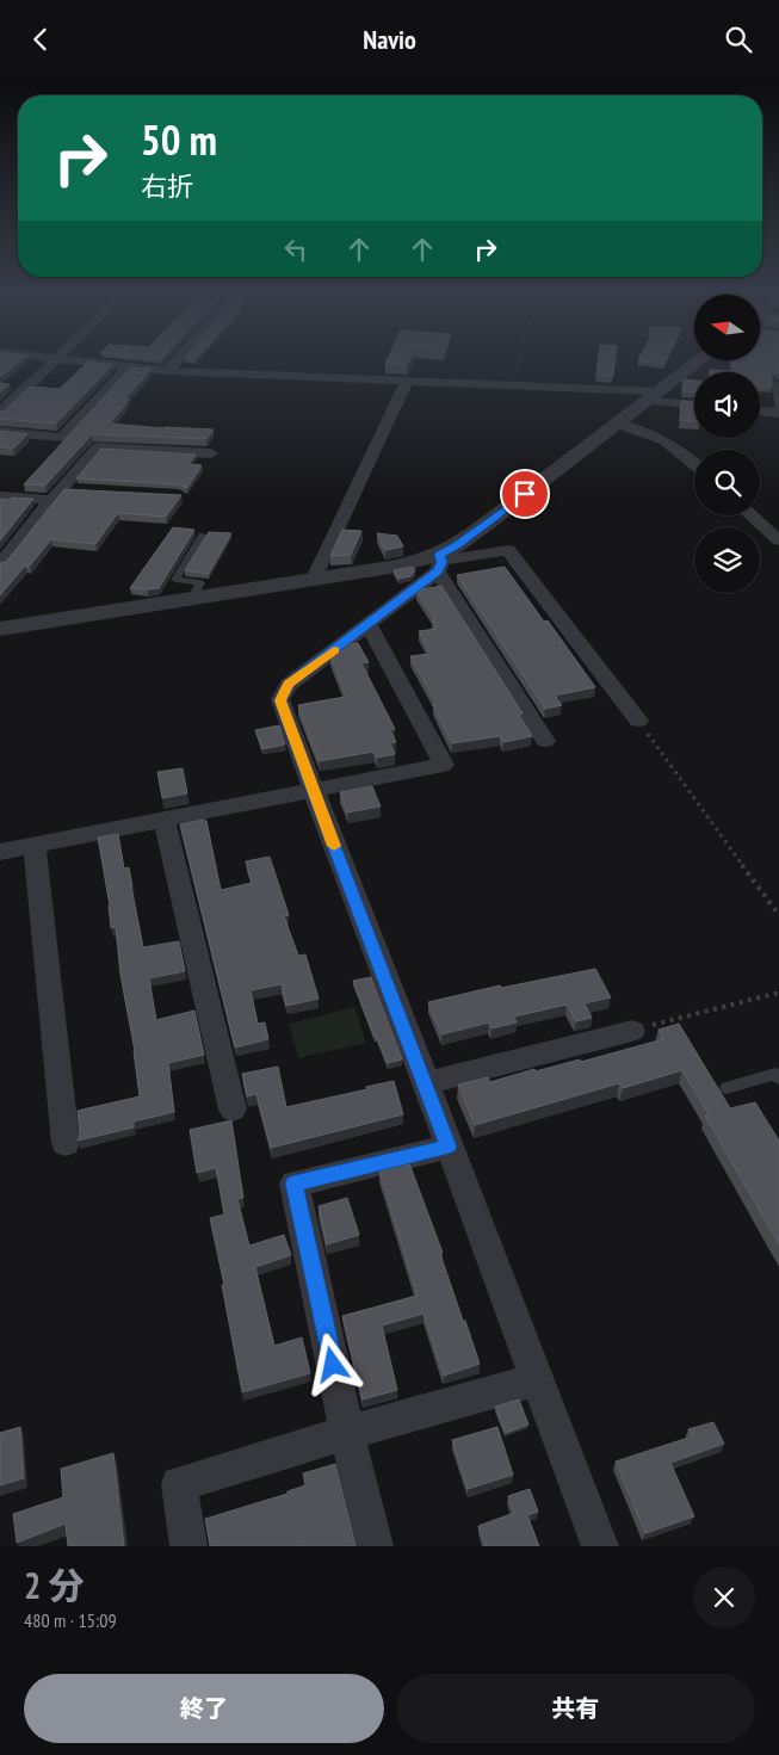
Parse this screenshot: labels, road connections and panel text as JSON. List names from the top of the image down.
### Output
{
  "north": "left",
  "page": {
    "header": "Navio",
    "turn": ["50 m", "右折"],
    "heading": ["2 分", "480 m · 15:09"],
    "buttons": ["終了", "共有"]
  }
}
